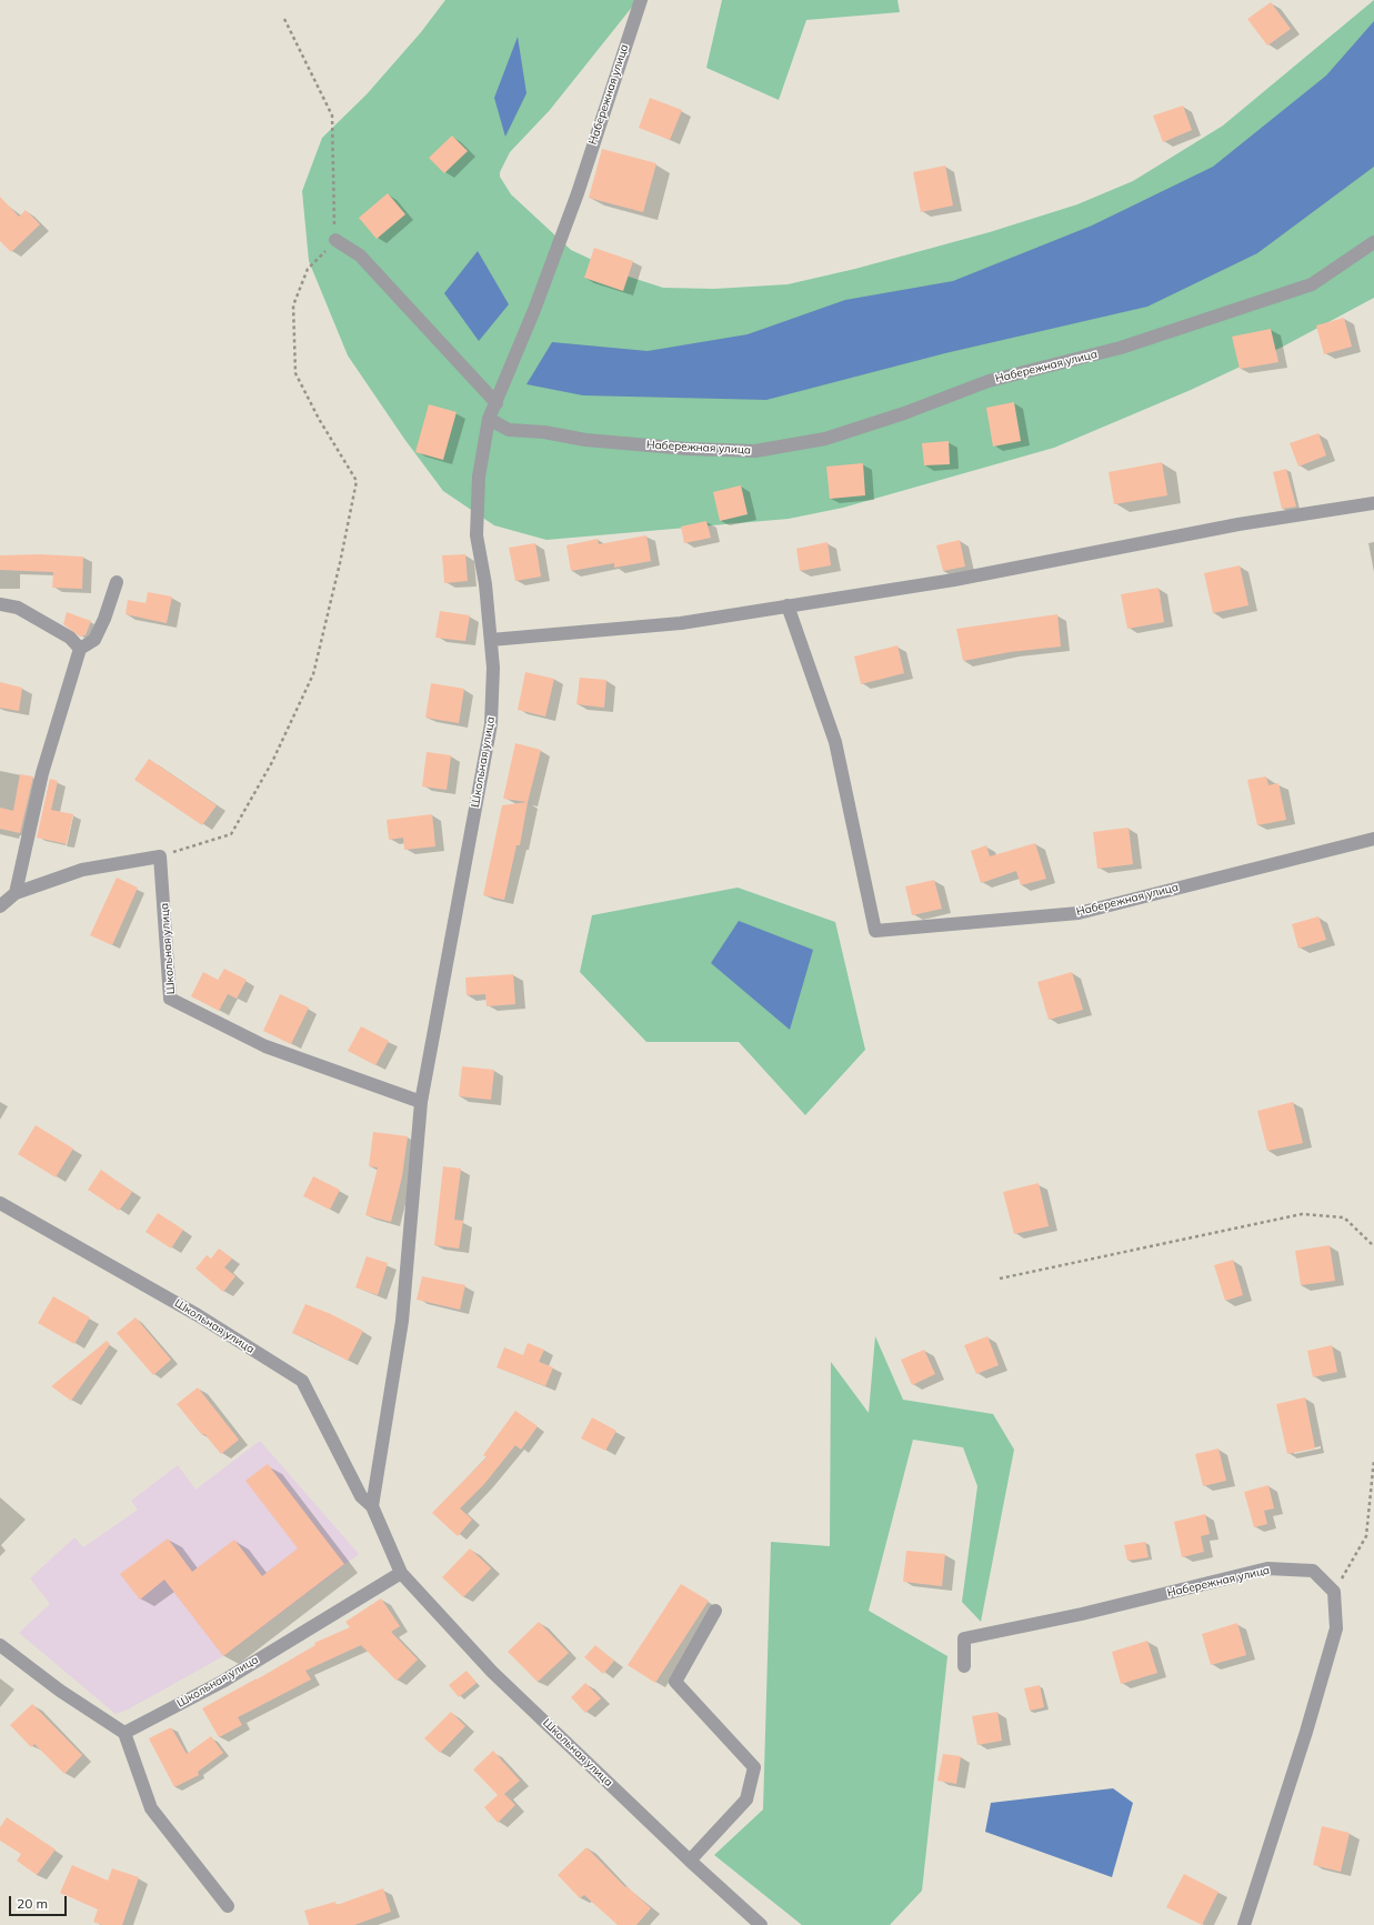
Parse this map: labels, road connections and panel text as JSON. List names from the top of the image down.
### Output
{
  "streets": {
    "street": ["Набережная улица", "Школьная улица"]
  },
  "crossings": [
    ["Набережная улица", "Школьная улица"]
  ],
  "scale_bar": "20 m"
}
